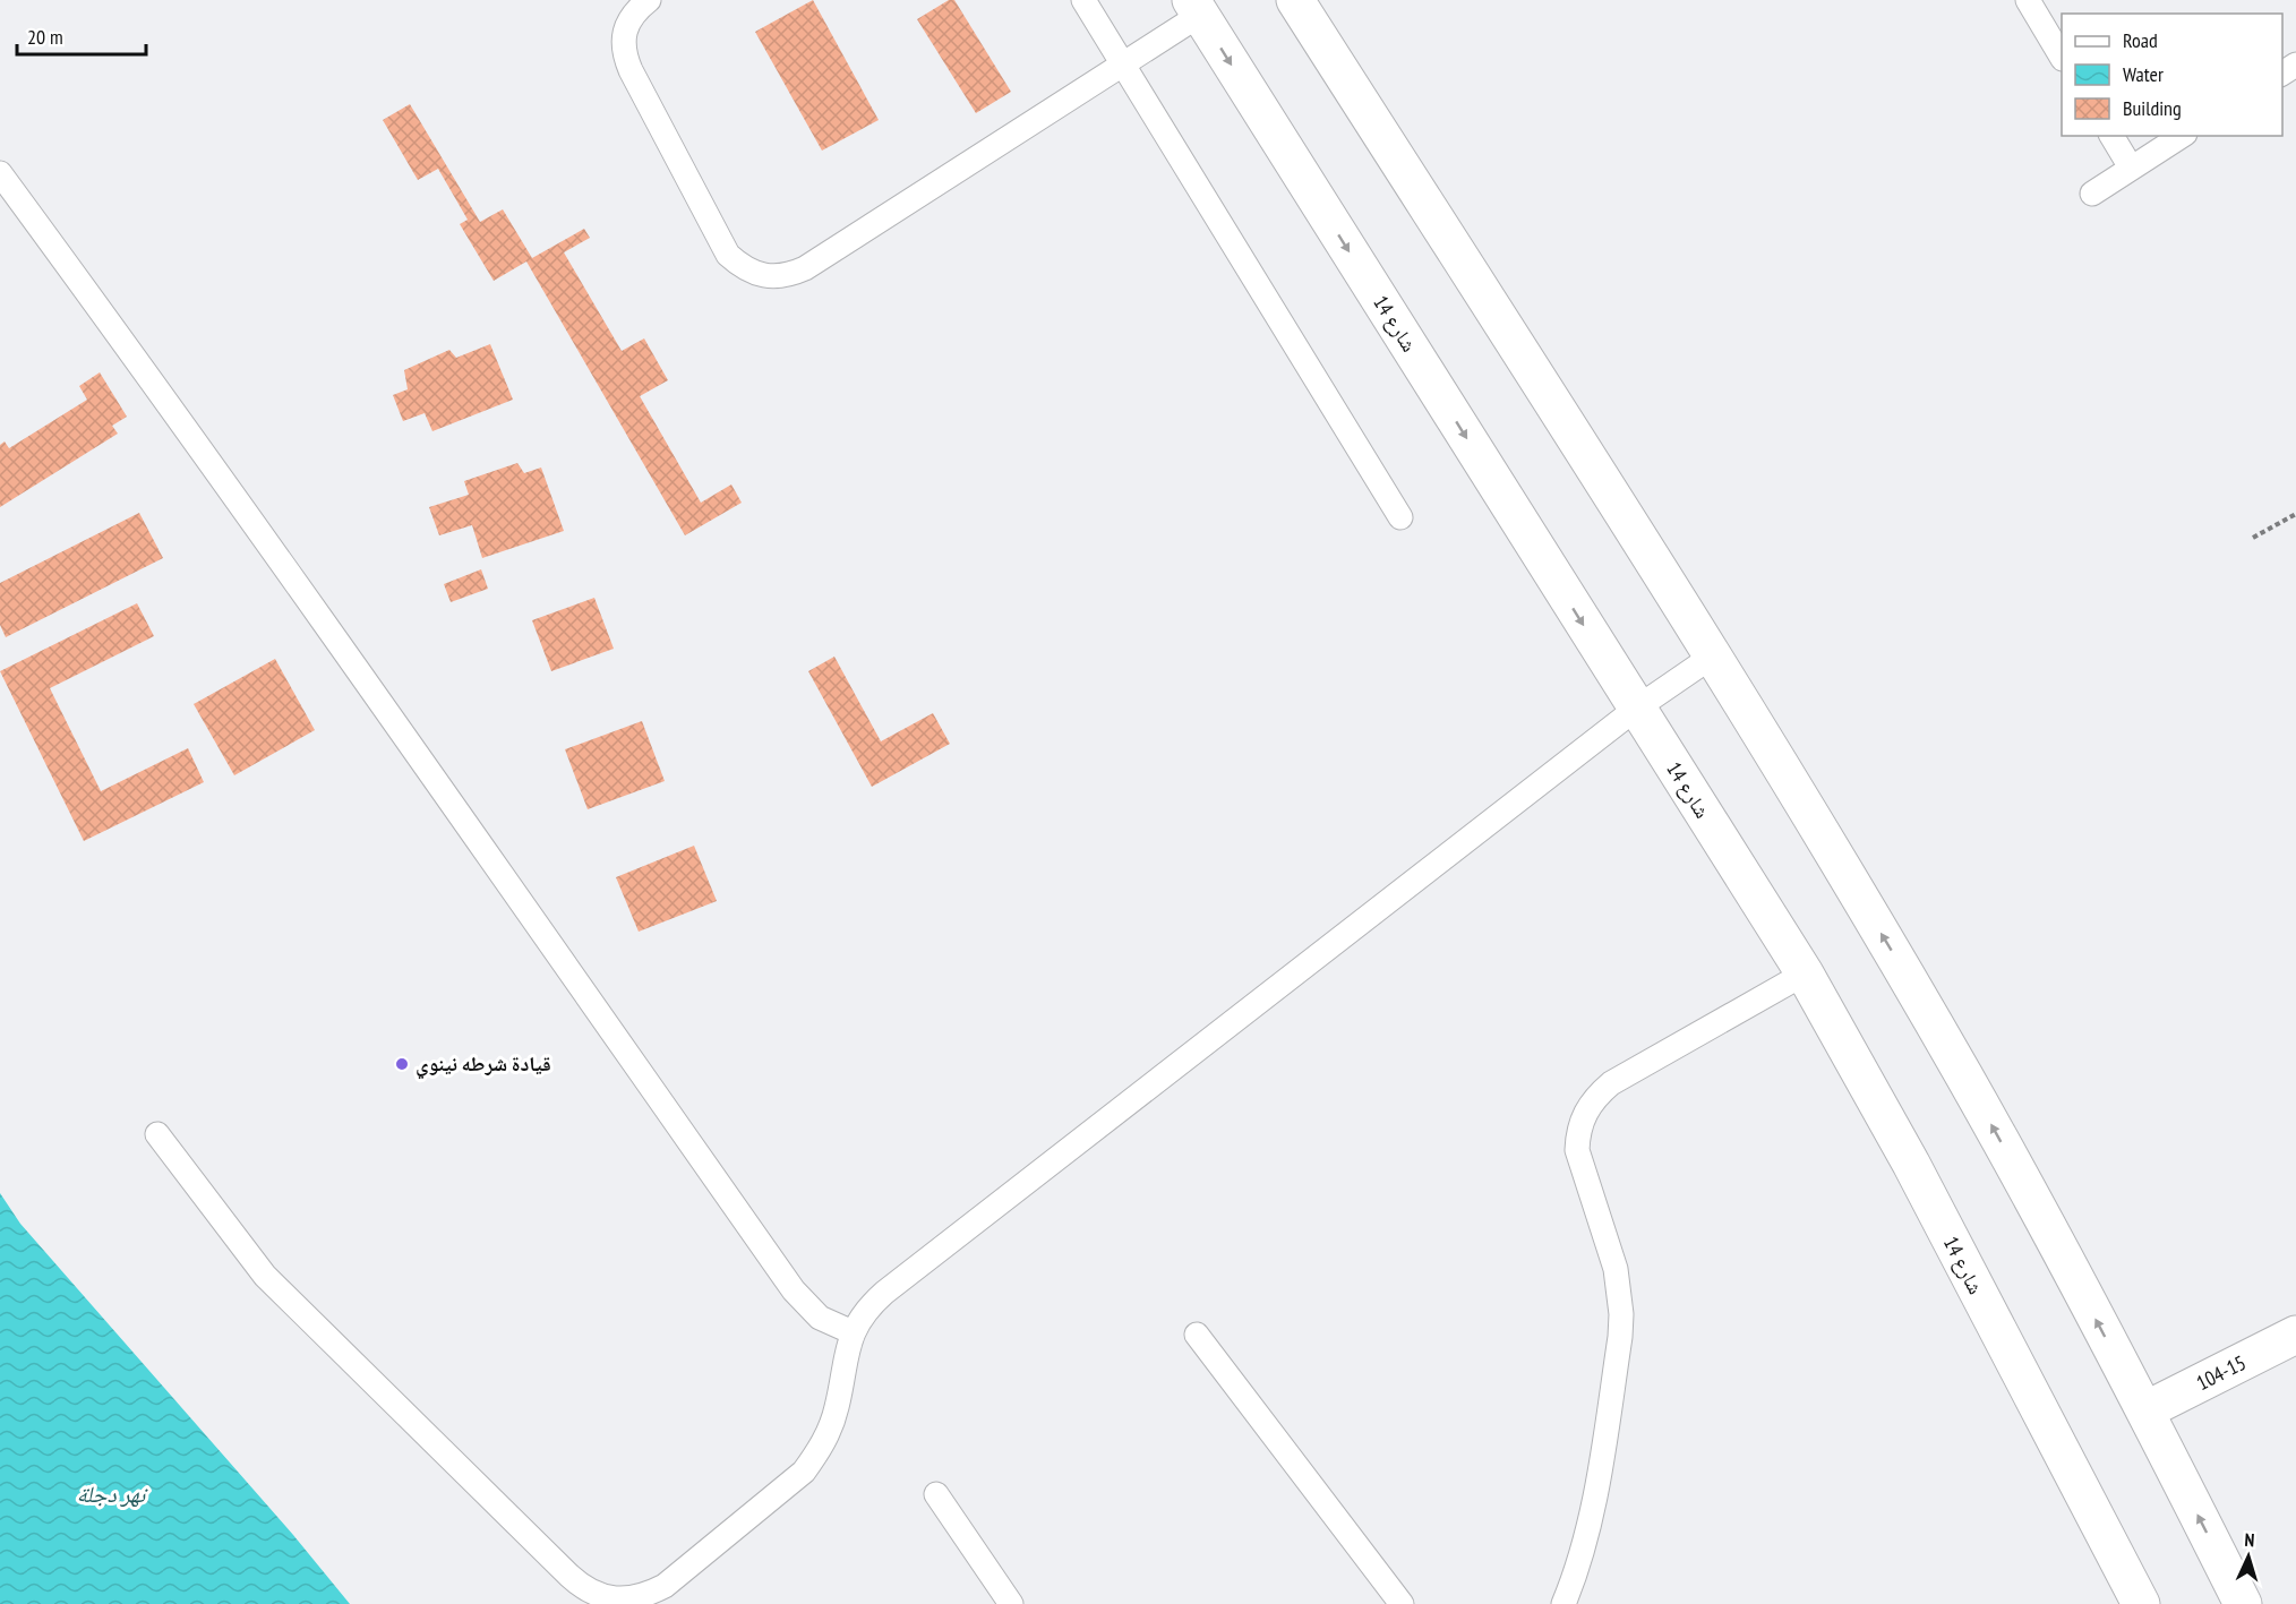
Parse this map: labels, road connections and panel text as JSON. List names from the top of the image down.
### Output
{
  "streets": {
    "street": ["شارع 14", "104-15"]
  },
  "water": ["نهر دجلة"],
  "places": ["قيادة شرطه نينوي"],
  "legend": ["Road", "Water", "Building"],
  "scale_bar": "20 m",
  "north": "top"
}
